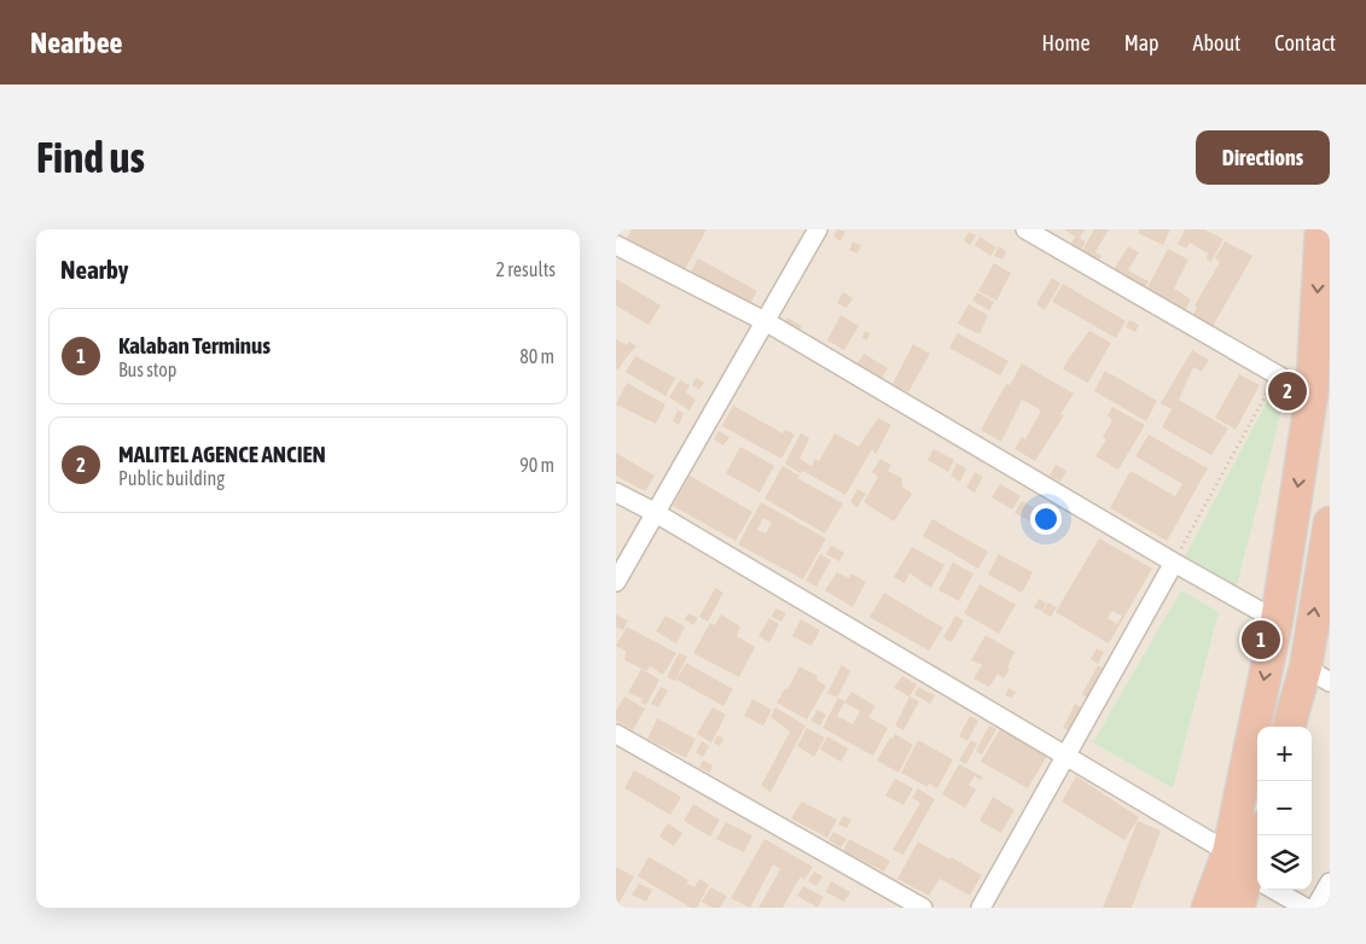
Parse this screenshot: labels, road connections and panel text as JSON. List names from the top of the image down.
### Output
{
  "page": {
    "header": "Nearbee",
    "nav": [
      "Home",
      "Map",
      "About",
      "Contact"
    ],
    "buttons": "Directions",
    "title": "Find us",
    "heading": ["Nearby", "2 results"],
    "list": [
      {
        "mark": "1",
        "name": "Kalaban Terminus",
        "note": "Bus stop",
        "value": "80 m"
      },
      {
        "mark": "2",
        "name": "MALITEL AGENCE ANCIEN",
        "note": "Public building",
        "value": "90 m"
      }
    ],
    "pins": ["2", "1"],
    "map_buttons": ["+", "−"]
  }
}
